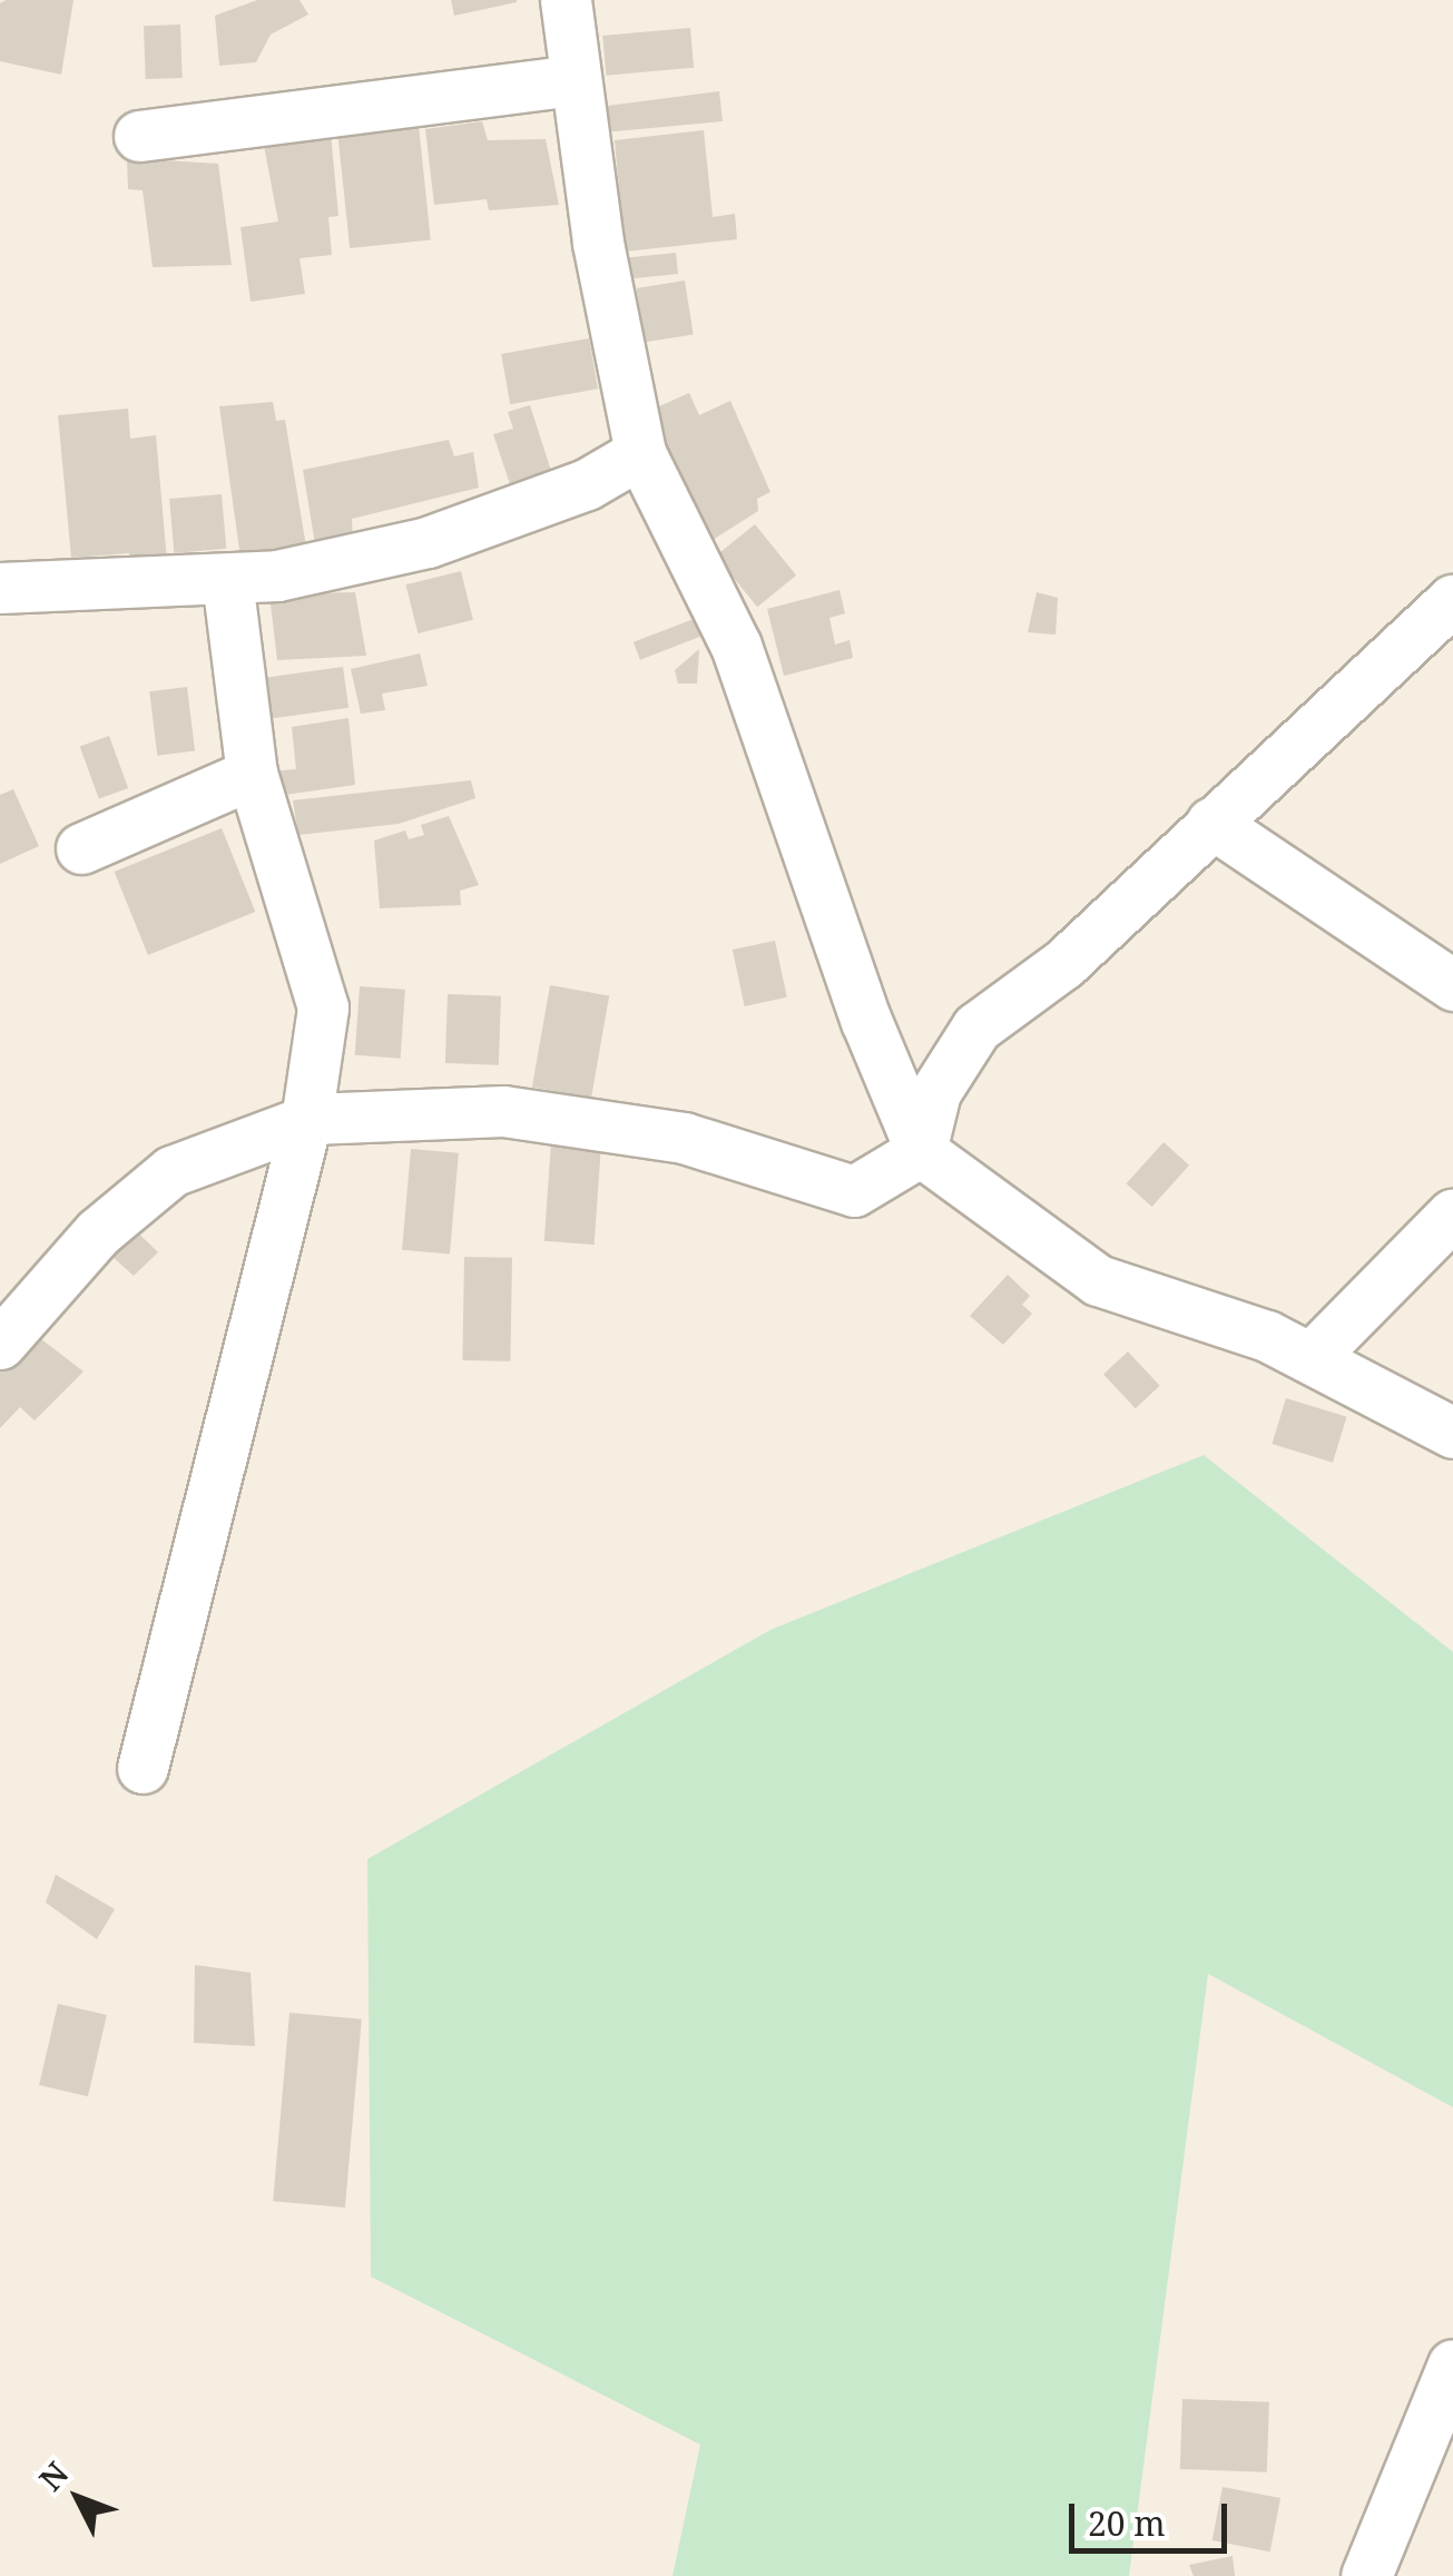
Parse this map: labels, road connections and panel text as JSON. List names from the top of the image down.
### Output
{
  "scale_bar": "20 m",
  "north": "top left"
}
